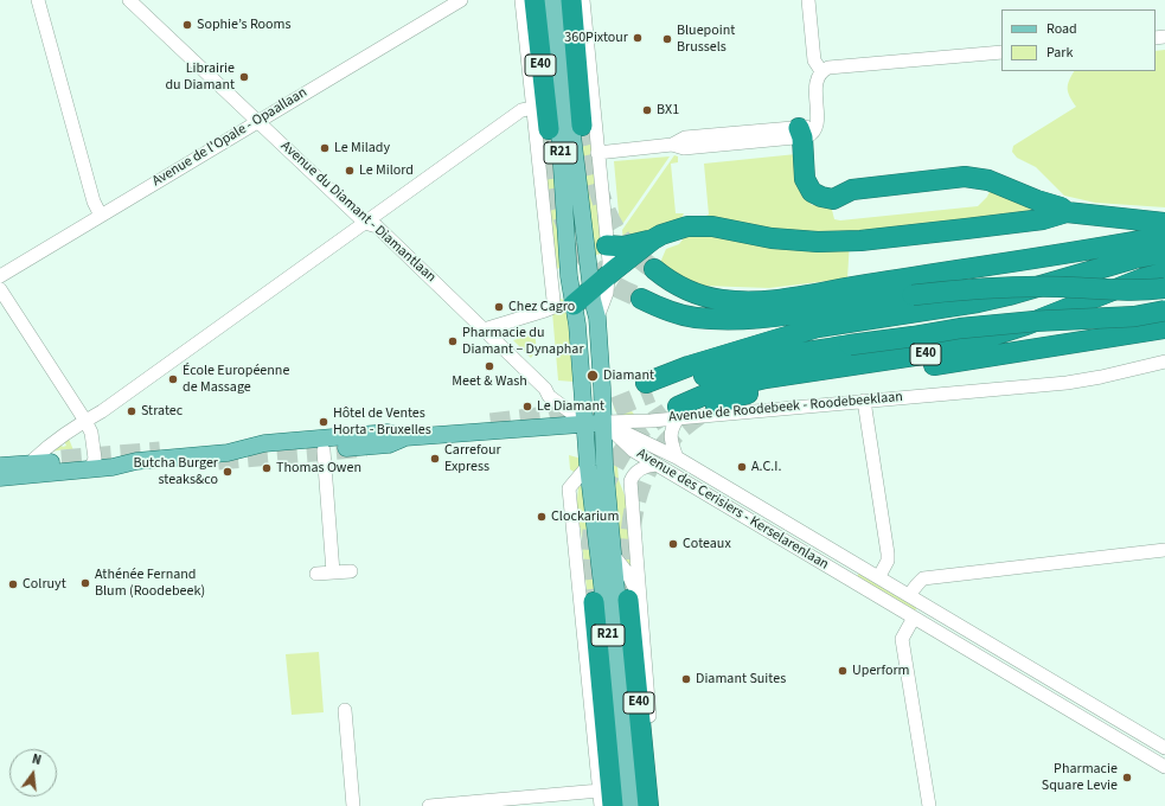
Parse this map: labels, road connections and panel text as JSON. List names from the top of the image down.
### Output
{
  "streets": {
    "highway": ["E40"],
    "main road": ["R21", "Avenue de Roodebeek - Roodebeeklaan"],
    "street": ["Avenue de l'Opale - Opaallaan", "Avenue du Diamant - Diamantlaan", "Avenue des Cerisiers - Kerselarenlaan"]
  },
  "crossings": [
    ["E40", "Avenue de Roodebeek - Roodebeeklaan"],
    ["Avenue de l'Opale - Opaallaan", "Avenue du Diamant - Diamantlaan"],
    ["R21", "Avenue du Diamant - Diamantlaan"],
    ["R21", "Avenue de Roodebeek - Roodebeeklaan"],
    ["R21", "Avenue des Cerisiers - Kerselarenlaan"],
    ["Avenue du Diamant - Diamantlaan", "Avenue de Roodebeek - Roodebeeklaan"],
    ["Avenue de Roodebeek - Roodebeeklaan", "Avenue des Cerisiers - Kerselarenlaan"]
  ],
  "places": [
    "Sophie’s Rooms",
    "360Pixtour",
    "Bluepoint Brussels",
    "Librairie du Diamant",
    "BX1",
    "Le Milady",
    "Le Milord",
    "Chez Cagro",
    "Pharmacie du Diamant – Dynaphar",
    "Meet & Wash",
    "Diamant",
    "École Européenne de Massage",
    "Le Diamant",
    "Stratec",
    "Hôtel de Ventes Horta - Bruxelles",
    "Carrefour Express",
    "A.C.I.",
    "Thomas Owen",
    "Butcha Burger steaks&co",
    "Clockarium",
    "Coteaux",
    "Athénée Fernand Blum (Roodebeek)",
    "Colruyt",
    "Uperform",
    "Diamant Suites",
    "Pharmacie Square Levie"
  ],
  "legend": ["Road", "Park"],
  "north": "top"
}
